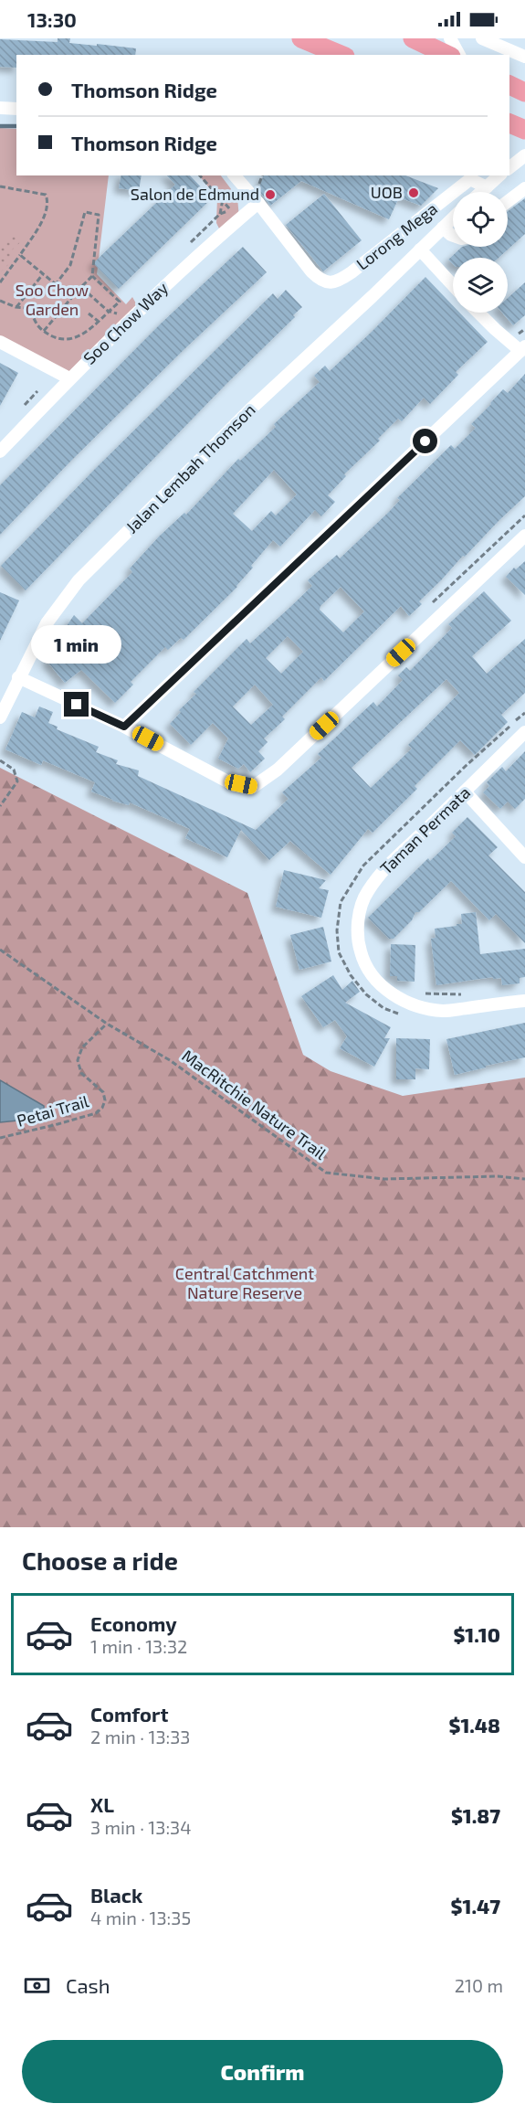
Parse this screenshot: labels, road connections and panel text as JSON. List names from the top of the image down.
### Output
{
  "streets": {
    "street": [
      "Lorong Mega",
      "Soo Chow Way",
      "Jalan Lembah Thomson",
      "Taman Permata"
    ],
    "path": ["MacRitchie Nature Trail", "Petai Trail"]
  },
  "crossings": [
    ["Lorong Mega", "Soo Chow Way"],
    ["MacRitchie Nature Trail", "Petai Trail"]
  ],
  "parks": ["Soo Chow Garden", "Central Catchment Nature Reserve"],
  "places": ["UOB", "Salon de Edmund"],
  "page": {
    "status": "13:30",
    "banner": ["Thomson Ridge", "Thomson Ridge"],
    "bubble": "1 min",
    "heading": "Choose a ride",
    "list": [
      {
        "name": "Economy",
        "note": "1 min · 13:32",
        "value": "$1.10"
      },
      {
        "name": "Comfort",
        "note": "2 min · 13:33",
        "value": "$1.48"
      },
      {
        "name": "XL",
        "note": "3 min · 13:34",
        "value": "$1.87"
      },
      {
        "name": "Black",
        "note": "4 min · 13:35",
        "value": "$1.47"
      }
    ],
    "pay": ["Cash", "210 m"],
    "buttons": "Confirm"
  }
}
